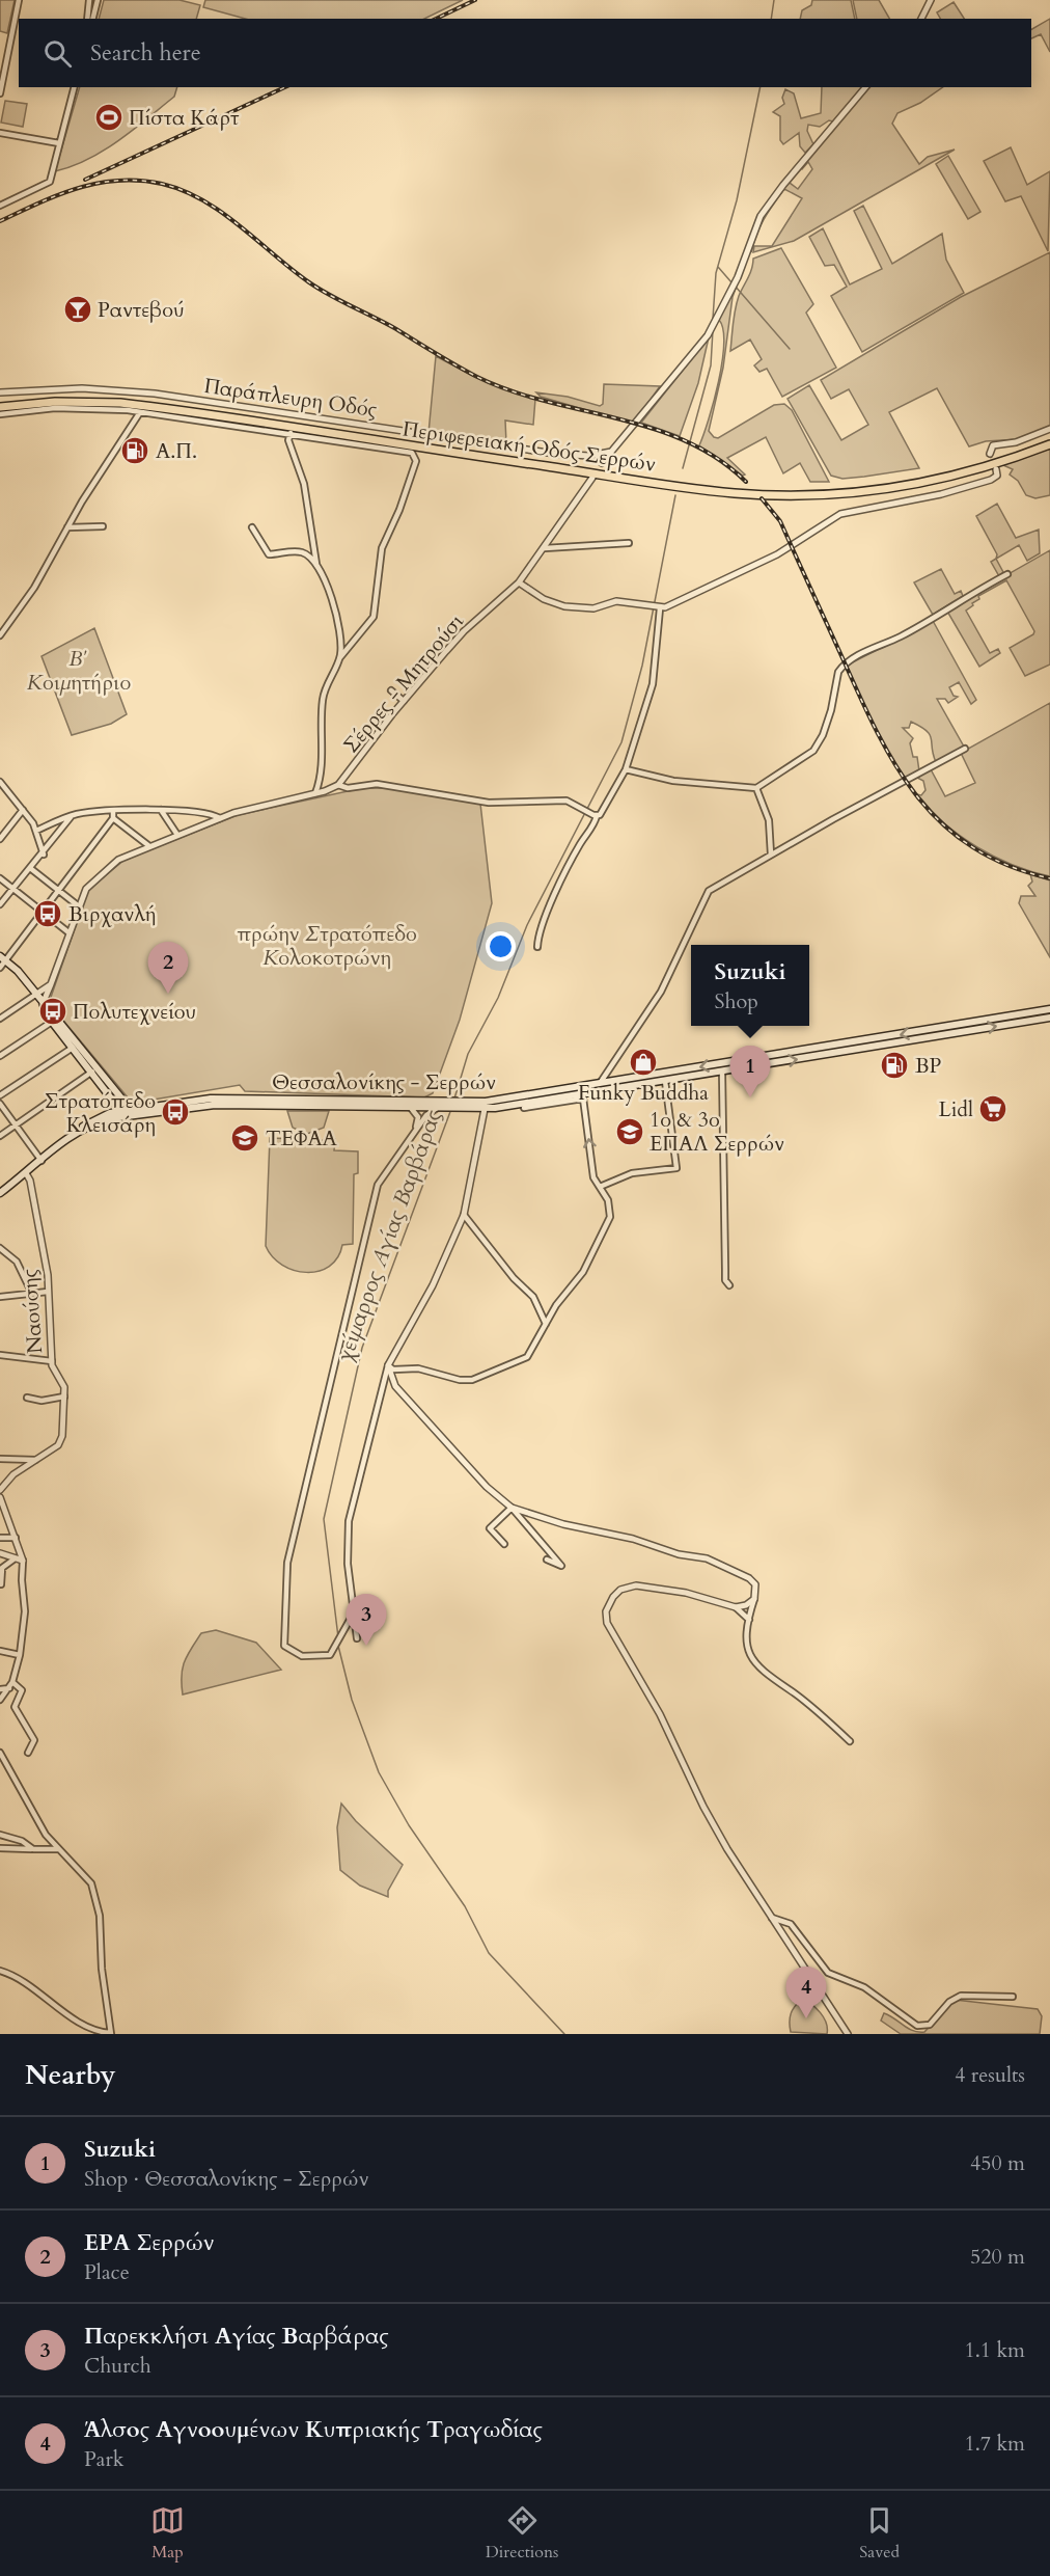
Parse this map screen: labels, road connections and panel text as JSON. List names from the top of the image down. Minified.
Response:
{"streets":{"main road":["Περιφερειακή Οδός Σερρών","Θεσσαλονίκης - Σερρών"],"street":["Παράπλευρη Οδός","Σέρρες - Μητρούσι","Ναούσης"]},"water":["χείμαρρος Αγίας Βαρβάρας"],"parks":["Β΄ Κοιμητήριο","πρώην Στρατόπεδο Κολοκοτρώνη"],"places":{"sports":["Πίστα Κάρτ"],"bar":["Ραντεβού"],"fuel station":["Α.Π.","BP"],"bus stop":["Βιρχανλή","Πολυτεχνείου","Στρατόπεδο Κλεισάρη"],"shop":["Funky Buddha"],"supermarket":["Lidl"],"school or university":["1ο & 3ο ΕΠΑΛ Σερρών","ΤΕΦΑΑ"]},"page":{"search":"Search here","pins":["2","1","3","4"],"popup":["Suzuki","Shop"],"heading":["Nearby","4 results"],"list":[{"mark":"1","name":"Suzuki","note":"Shop · Θεσσαλονίκης - Σερρών","value":"450 m"},{"mark":"2","name":"ΕΡΑ Σερρών","note":"Place","value":"520 m"},{"mark":"3","name":"Παρεκκλήσι Αγίας Βαρβάρας","note":"Church","value":"1.1 km"},{"mark":"4","name":"Άλσος Αγνοουμένων Κυπριακής Τραγωδίας","note":"Park","value":"1.7 km"}],"nav":["Map","Directions","Saved"]}}
